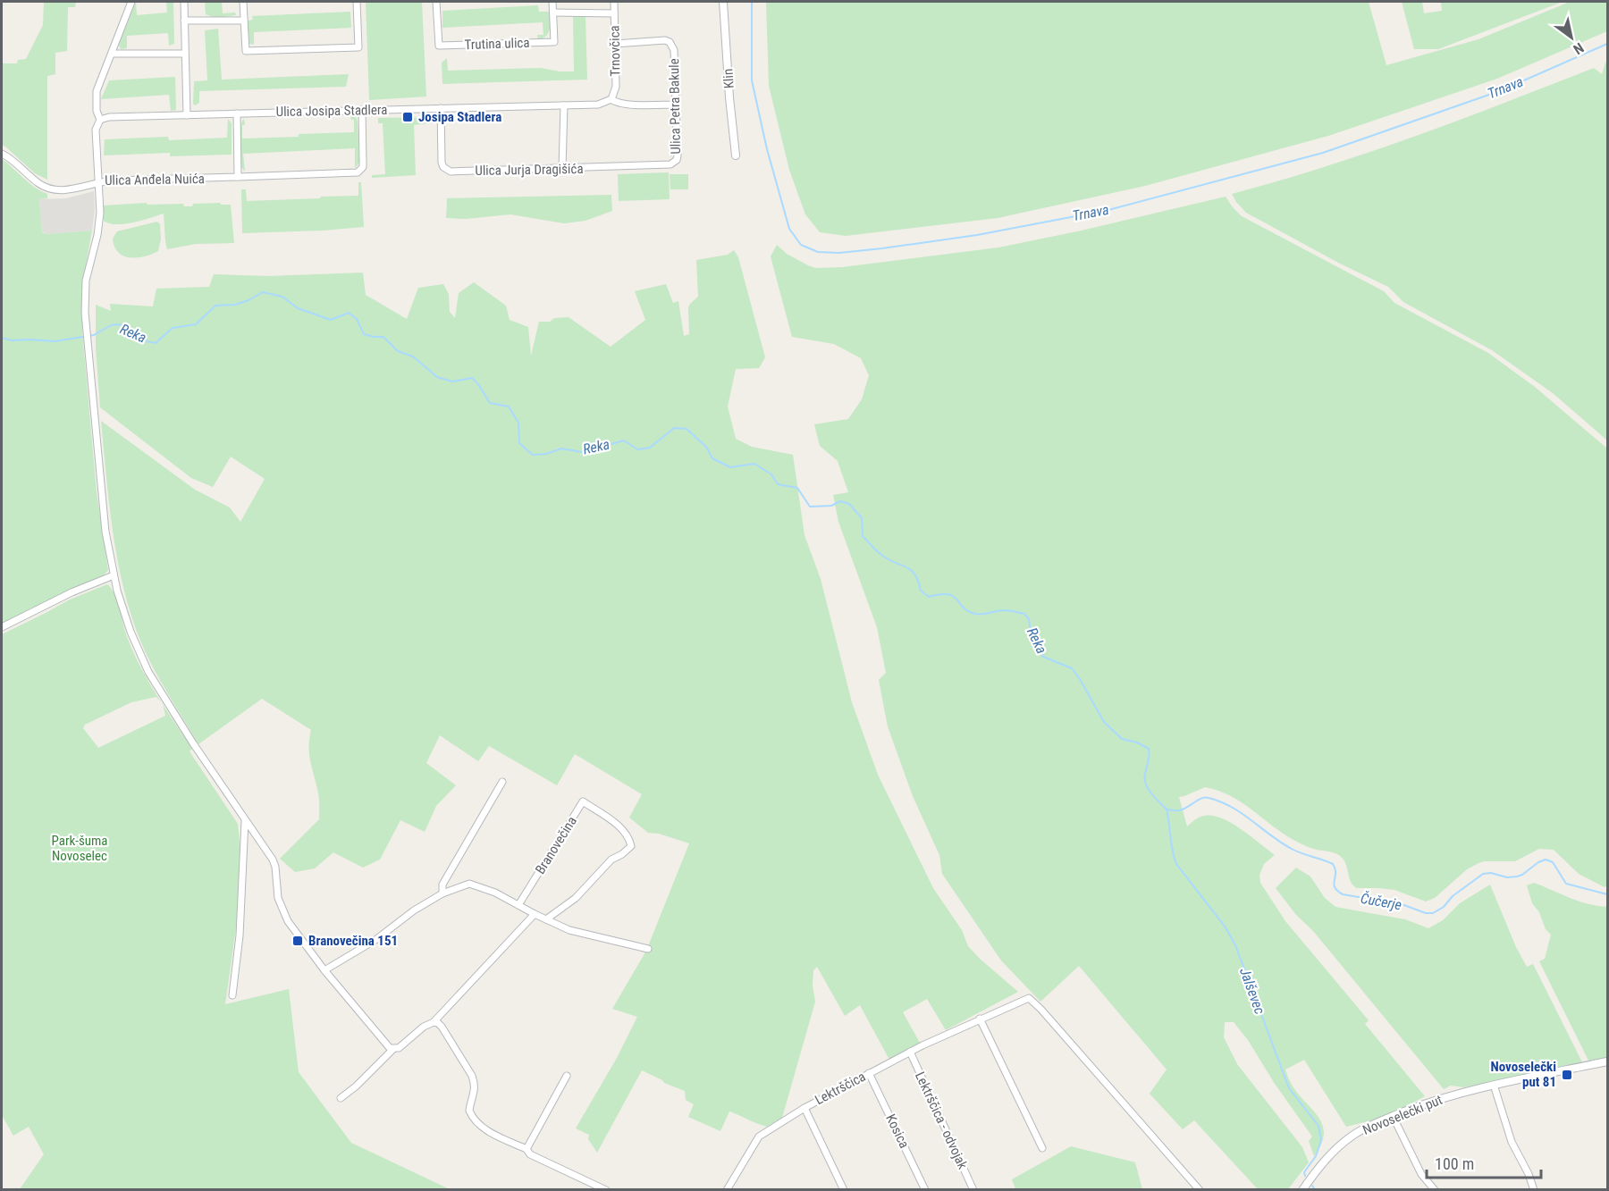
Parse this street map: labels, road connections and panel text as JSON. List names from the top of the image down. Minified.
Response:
{"streets":{"street":["Trutina ulica","Trnovčica","Klin","Ulica Petra Bakule","Ulica Josipa Stadlera","Ulica Jurja Dragišića","Ulica Anđela Nuića","Branovečina","Lektrščica","Novoselečki put","Lektrščica - odvojak","Kosica"]},"crossings":[["Trnovčica","Ulica Petra Bakule"],["Trnovčica","Ulica Josipa Stadlera"],["Ulica Petra Bakule","Ulica Josipa Stadlera"],["Ulica Petra Bakule","Ulica Jurja Dragišića"],["Ulica Josipa Stadlera","Ulica Jurja Dragišića"],["Ulica Josipa Stadlera","Ulica Anđela Nuića"],["Lektrščica","Lektrščica - odvojak"],["Lektrščica","Kosica"]],"water":["Trnava","Reka","Čučerje","Jalševec"],"parks":["Park-šuma Novoselec"],"places":{"transit":["Josipa Stadlera","Branovečina 151","Novoselečki put 81"]},"scale_bar":"100 m","north":"bottom right"}
